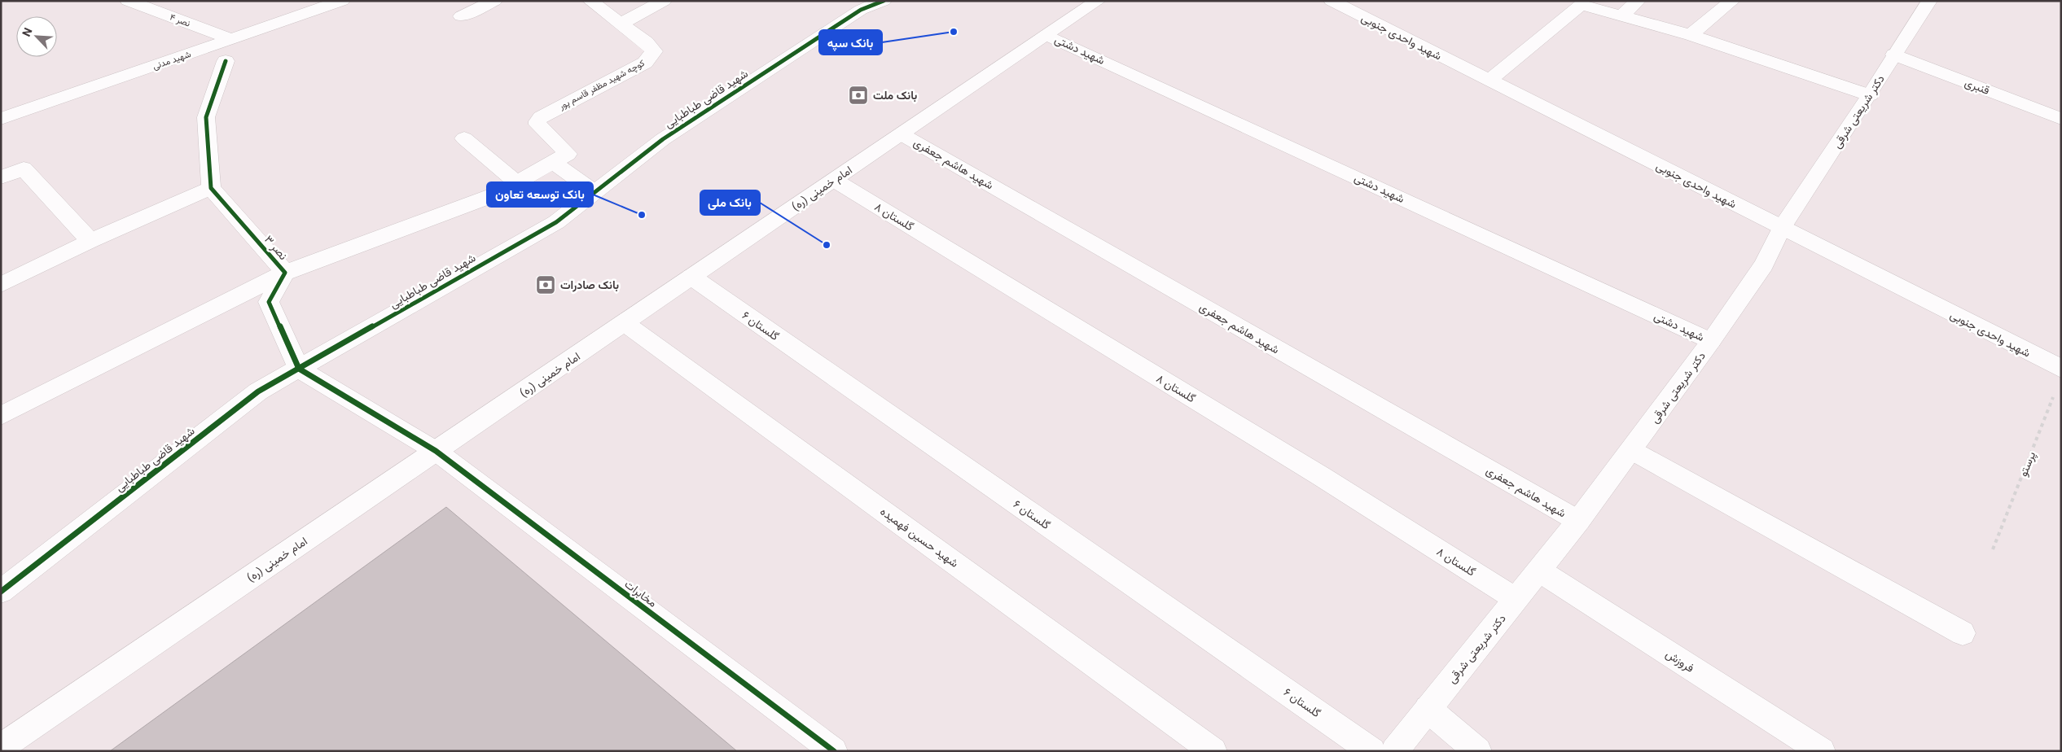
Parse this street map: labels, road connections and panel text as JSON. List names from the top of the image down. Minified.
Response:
{"streets":{"street":["نصر ۴","شهید واحدی جنوبی","شهید دشتی","شهيد مدنی","کوچه شهید مظفر قاسم پور","قنبری","شهید قاضی طباطبایی","دکتر شریعتی شرقی","شهيد هاشم جعفری","امام خمینی (ره)","گلستان ۸","نصر ۳","گلستان ۶","شهيد حسین فهمیده","مخابرات","فروزش"],"path":["پرستو"]},"crossings":[["نصر ۴","شهيد مدنی"],["شهید واحدی جنوبی","دکتر شریعتی شرقی"],["شهید دشتی","دکتر شریعتی شرقی"],["شهید دشتی","امام خمینی (ره)"],["قنبری","دکتر شریعتی شرقی"],["شهید قاضی طباطبایی","نصر ۳"],["دکتر شریعتی شرقی","شهيد هاشم جعفری"],["دکتر شریعتی شرقی","گلستان ۸"],["دکتر شریعتی شرقی","فروزش"],["شهيد هاشم جعفری","امام خمینی (ره)"],["امام خمینی (ره)","گلستان ۸"],["امام خمینی (ره)","گلستان ۶"],["امام خمینی (ره)","شهيد حسین فهمیده"],["امام خمینی (ره)","مخابرات"]],"places":{"other":["بانک سپه","بانک توسعه تعاون","بانک ملی"],"bank":["بانک ملت","بانک صادرات"]},"north":"top left"}
